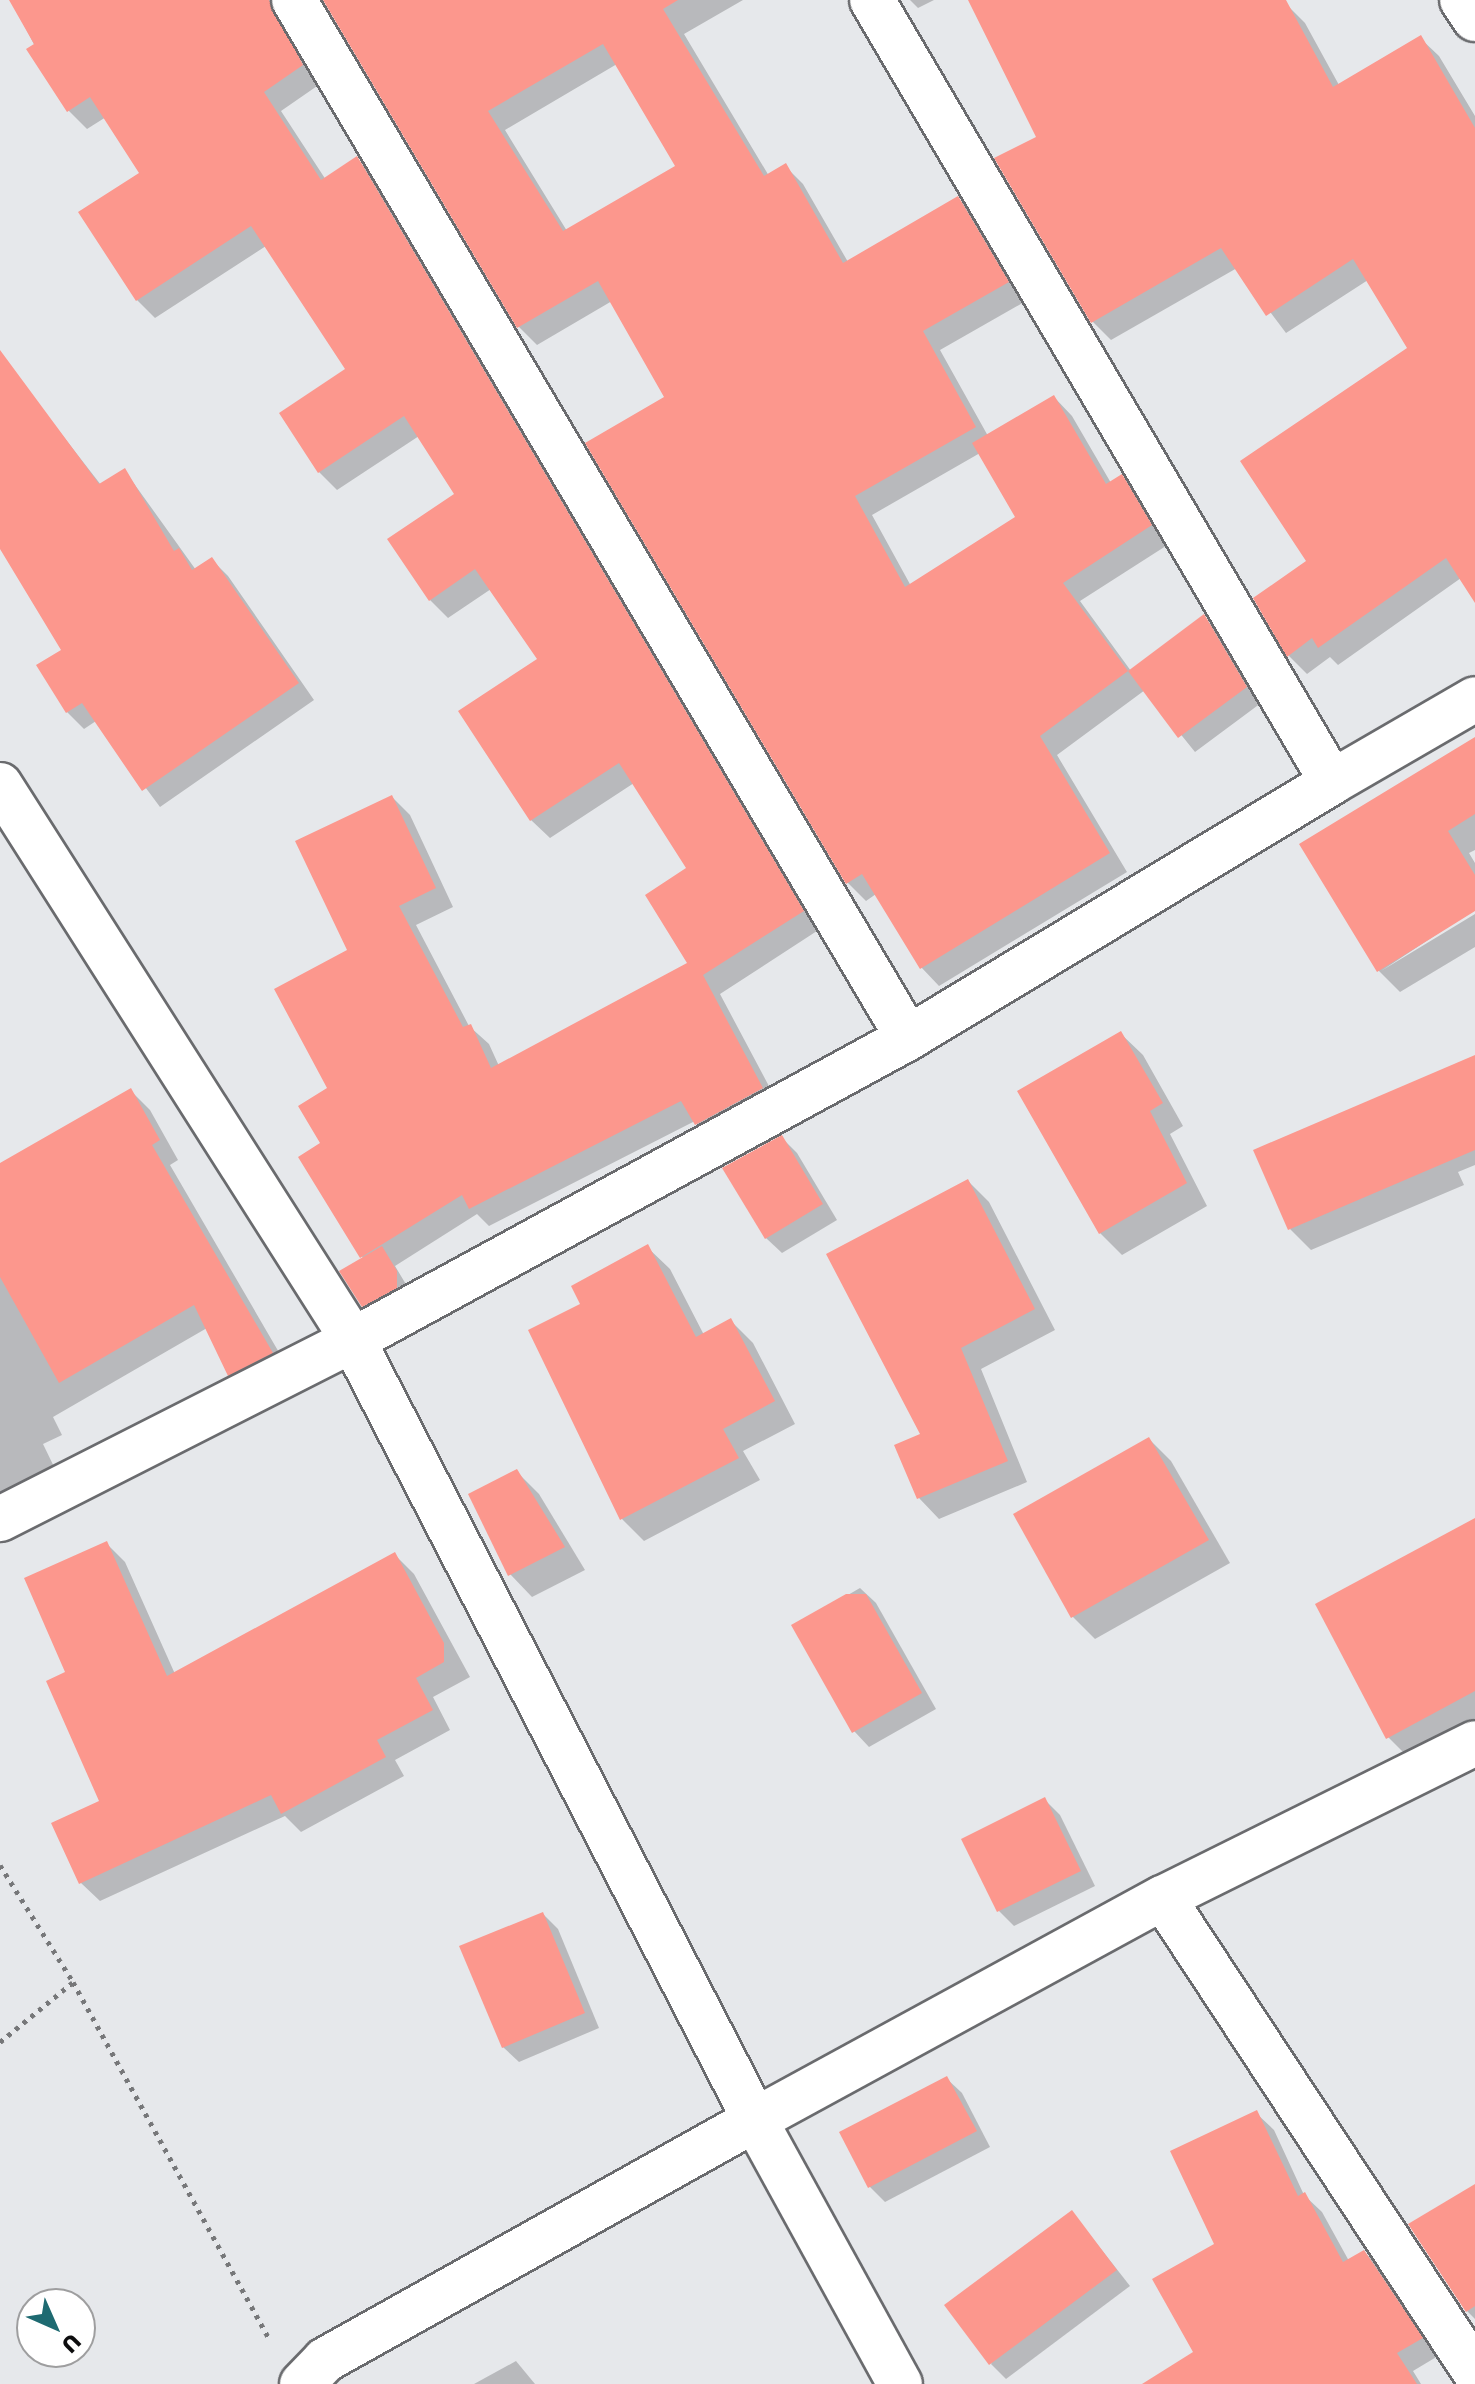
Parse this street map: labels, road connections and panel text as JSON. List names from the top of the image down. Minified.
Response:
{"north":"bottom right"}
